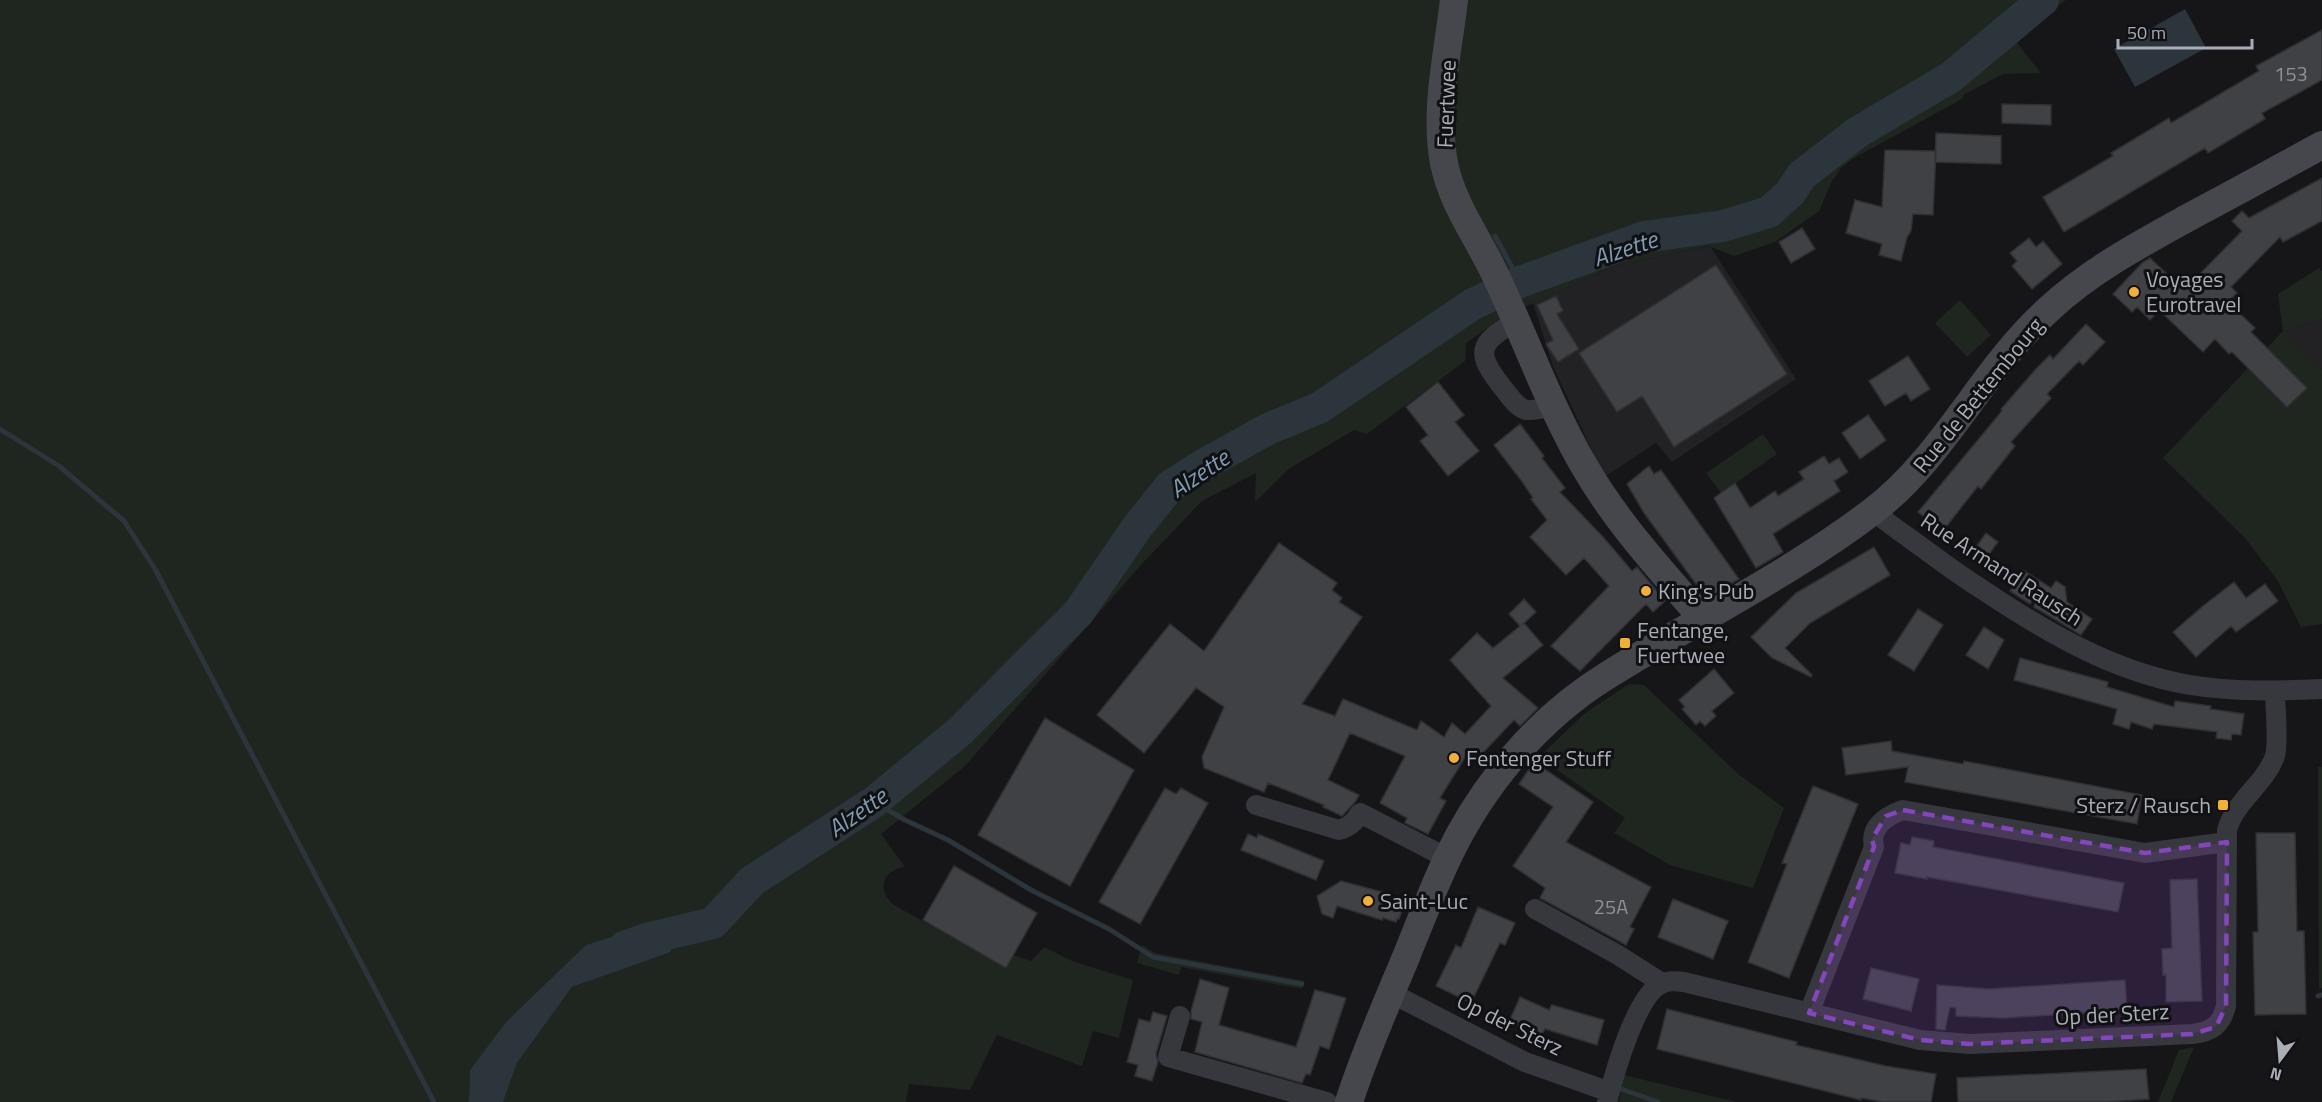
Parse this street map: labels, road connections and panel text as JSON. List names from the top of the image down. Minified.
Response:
{"streets":{"main road":["Fuertwee","Rue de Bettembourg"],"street":["Rue Armand Rausch","Op der Sterz"]},"crossings":[["Rue de Bettembourg","Rue Armand Rausch"],["Rue de Bettembourg","Op der Sterz"],["Rue Armand Rausch","Op der Sterz"]],"water":["Alzette"],"places":{"other":["Voyages Eurotravel","King's Pub","Fentenger Stuff","Saint-Luc"],"transit":["Fentange, Fuertwee","Sterz / Rausch"]},"house_numbers":["153","25A"],"scale_bar":"50 m","north":"bottom"}
